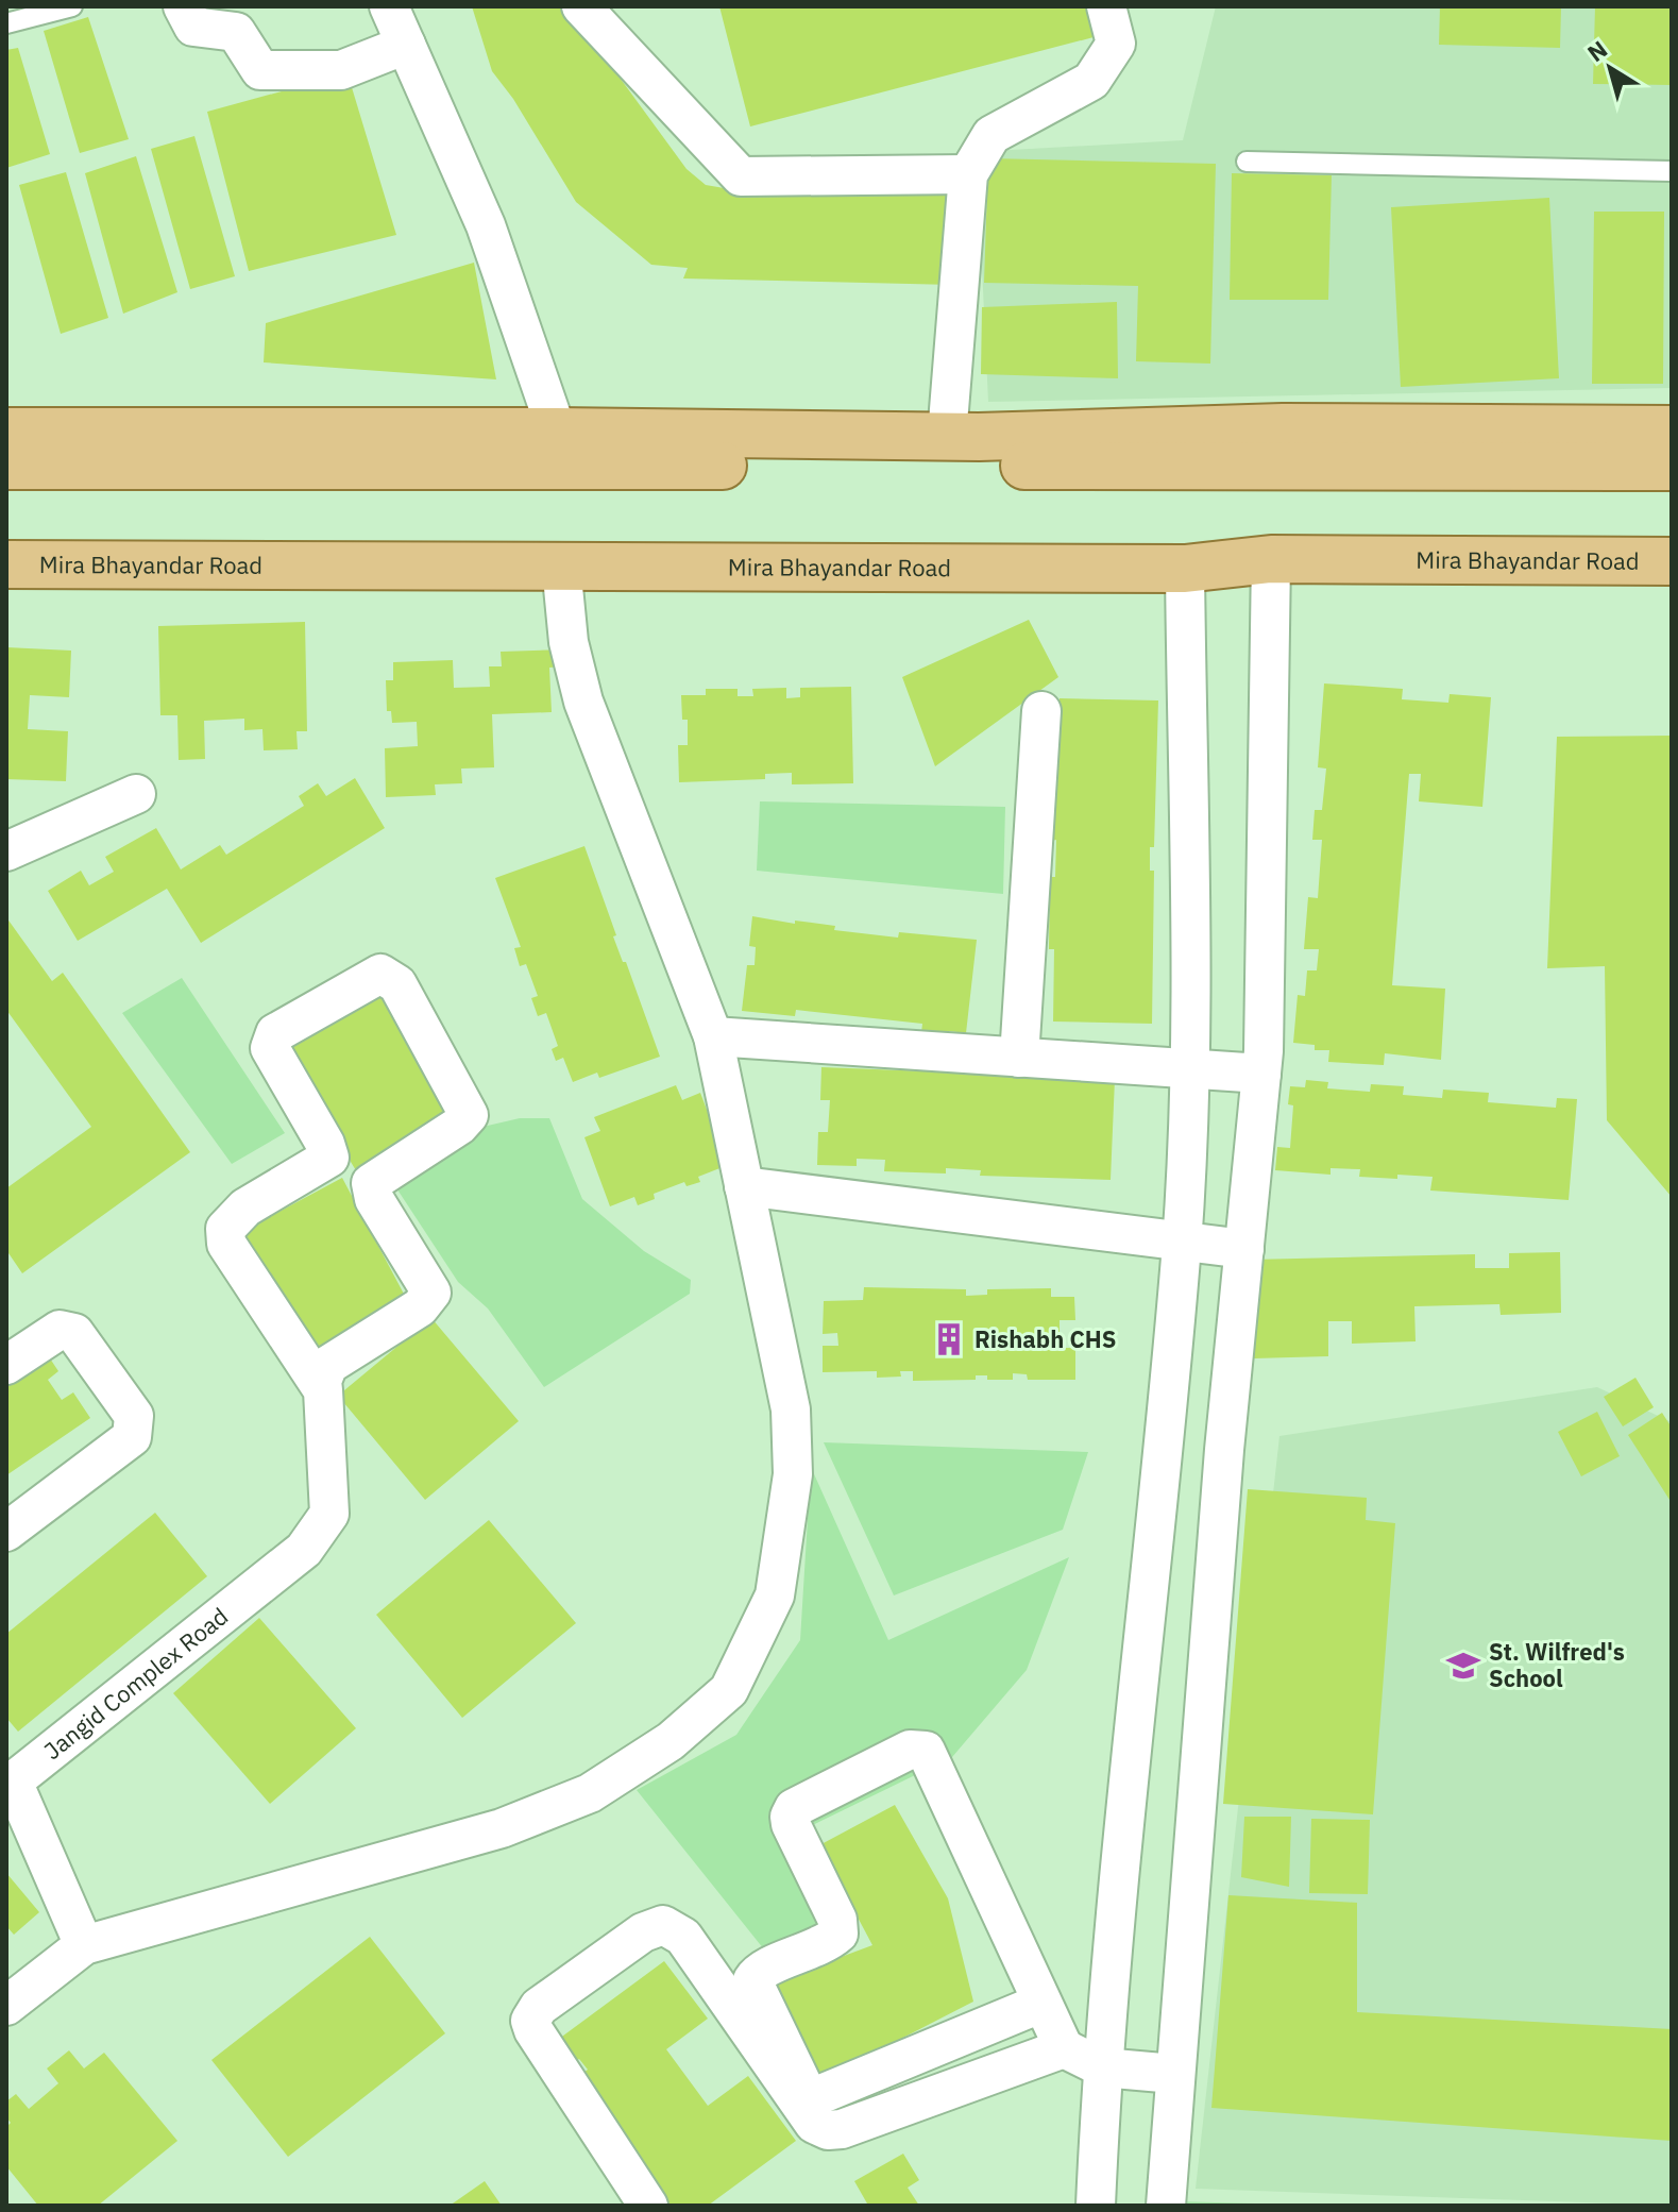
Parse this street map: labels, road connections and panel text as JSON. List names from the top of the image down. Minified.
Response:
{"streets":{"main road":["Mira Bhayandar Road"],"street":["Jangid Complex Road"]},"places":{"building":["Rishabh CHS"],"school or university":["St. Wilfred's School"]},"north":"top left"}
